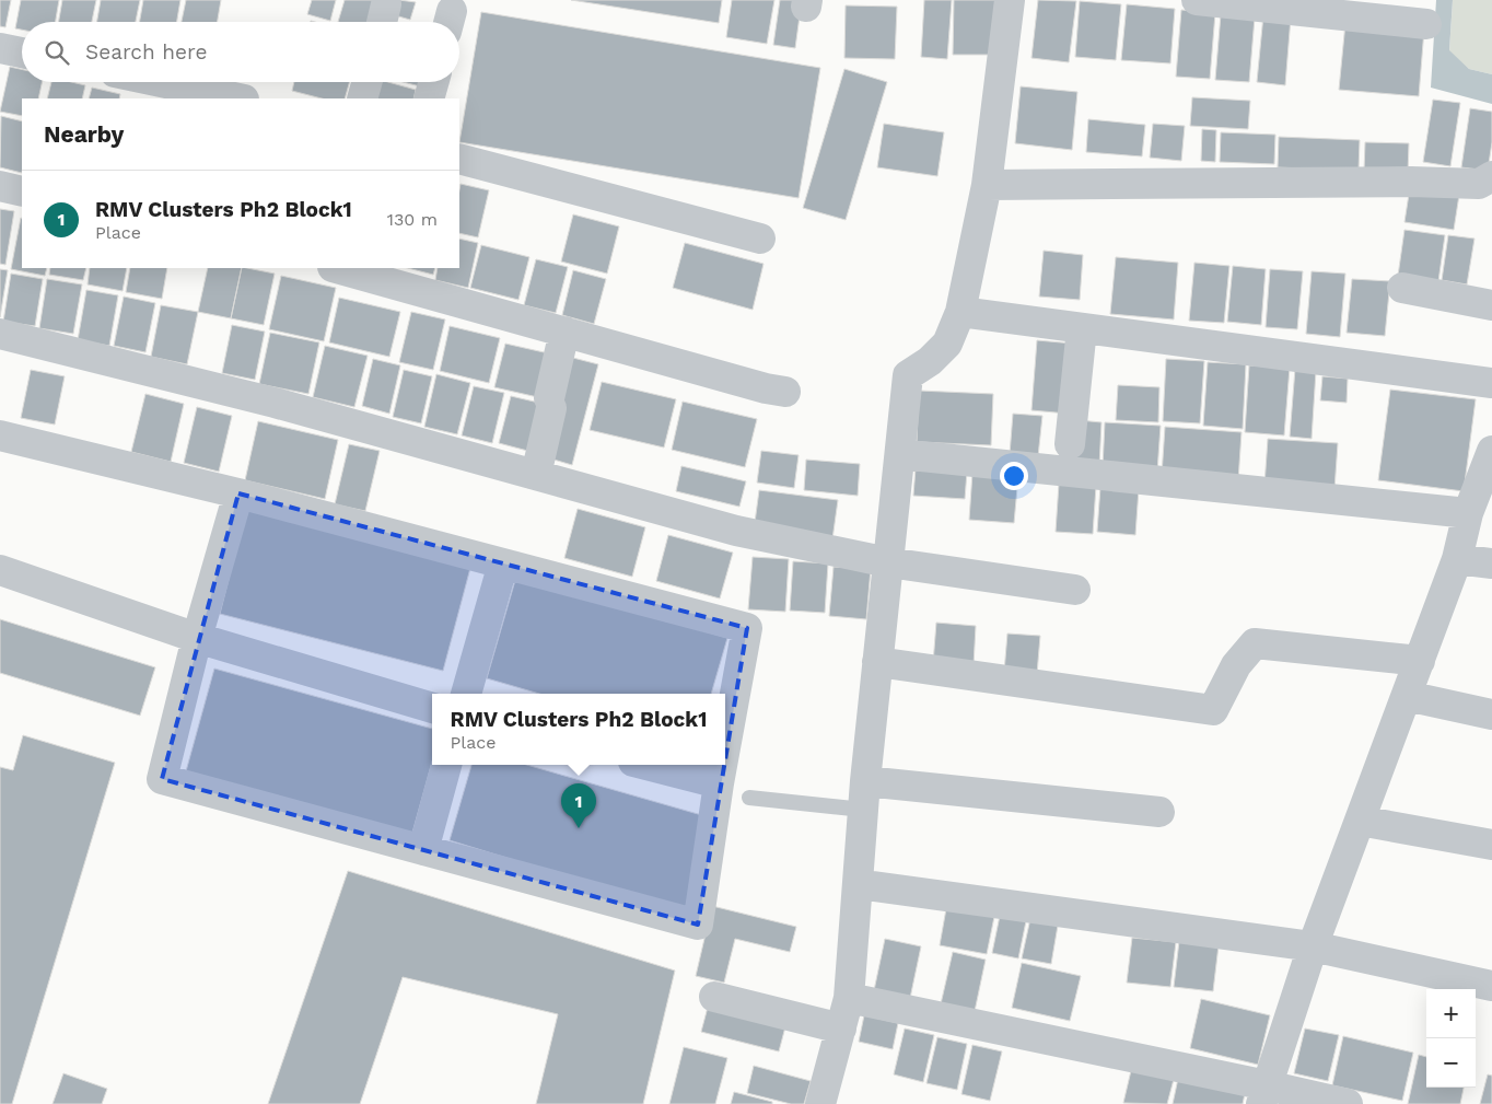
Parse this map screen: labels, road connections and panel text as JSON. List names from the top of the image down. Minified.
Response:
{"page":{"search":"Search here","heading":"Nearby","list":[{"mark":"1","name":"RMV Clusters Ph2 Block1","note":"Place","value":"130 m"}],"popup":["RMV Clusters Ph2 Block1","Place"],"pins":"1","map_buttons":["+","−"]}}
